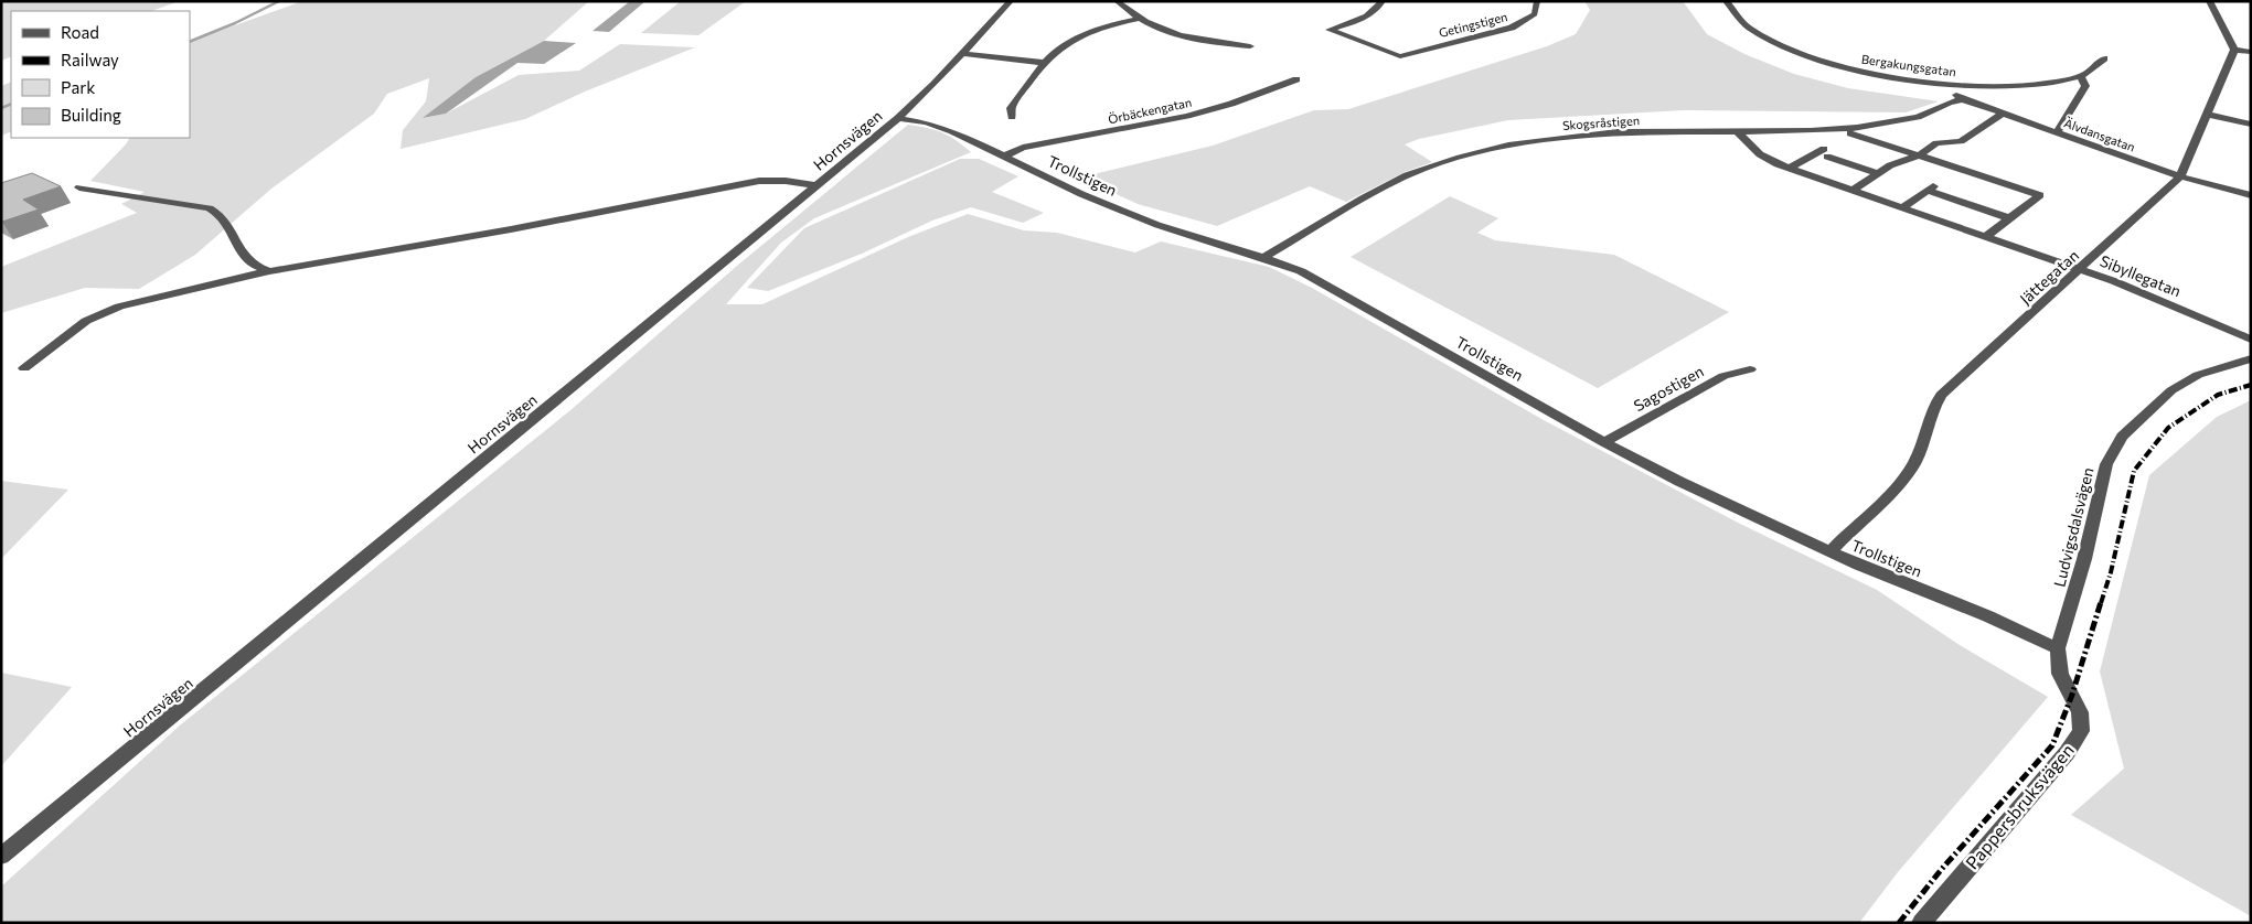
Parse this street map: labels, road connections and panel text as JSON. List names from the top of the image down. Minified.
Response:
{"streets":{"street":["Getingstigen","Bergakungsgatan","Örbäckengatan","Skogsråstigen","Älvdansgatan","Hornsvägen","Trollstigen","Sibyllegatan","Jättegatan","Sagostigen","Ludvigsdalsvägen","Pappersbruksvägen"]},"crossings":[["Bergakungsgatan","Älvdansgatan"],["Örbäckengatan","Trollstigen"],["Skogsråstigen","Älvdansgatan"],["Skogsråstigen","Trollstigen"],["Skogsråstigen","Sibyllegatan"],["Älvdansgatan","Jättegatan"],["Hornsvägen","Trollstigen"],["Trollstigen","Jättegatan"],["Trollstigen","Sagostigen"],["Trollstigen","Ludvigsdalsvägen"],["Trollstigen","Pappersbruksvägen"],["Sibyllegatan","Jättegatan"],["Ludvigsdalsvägen","Pappersbruksvägen"]],"legend":["Road","Railway","Park","Building"]}
